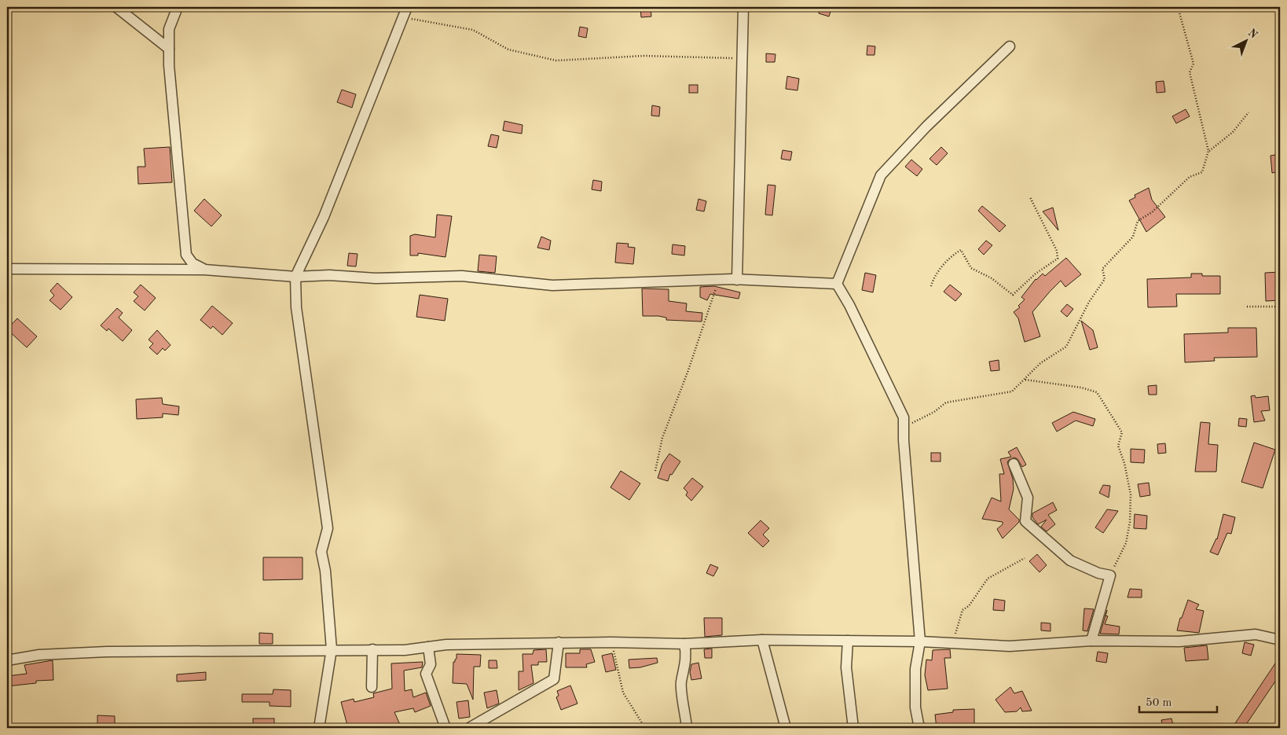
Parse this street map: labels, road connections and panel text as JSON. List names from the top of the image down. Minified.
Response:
{"scale_bar":"50 m","north":"top right"}
